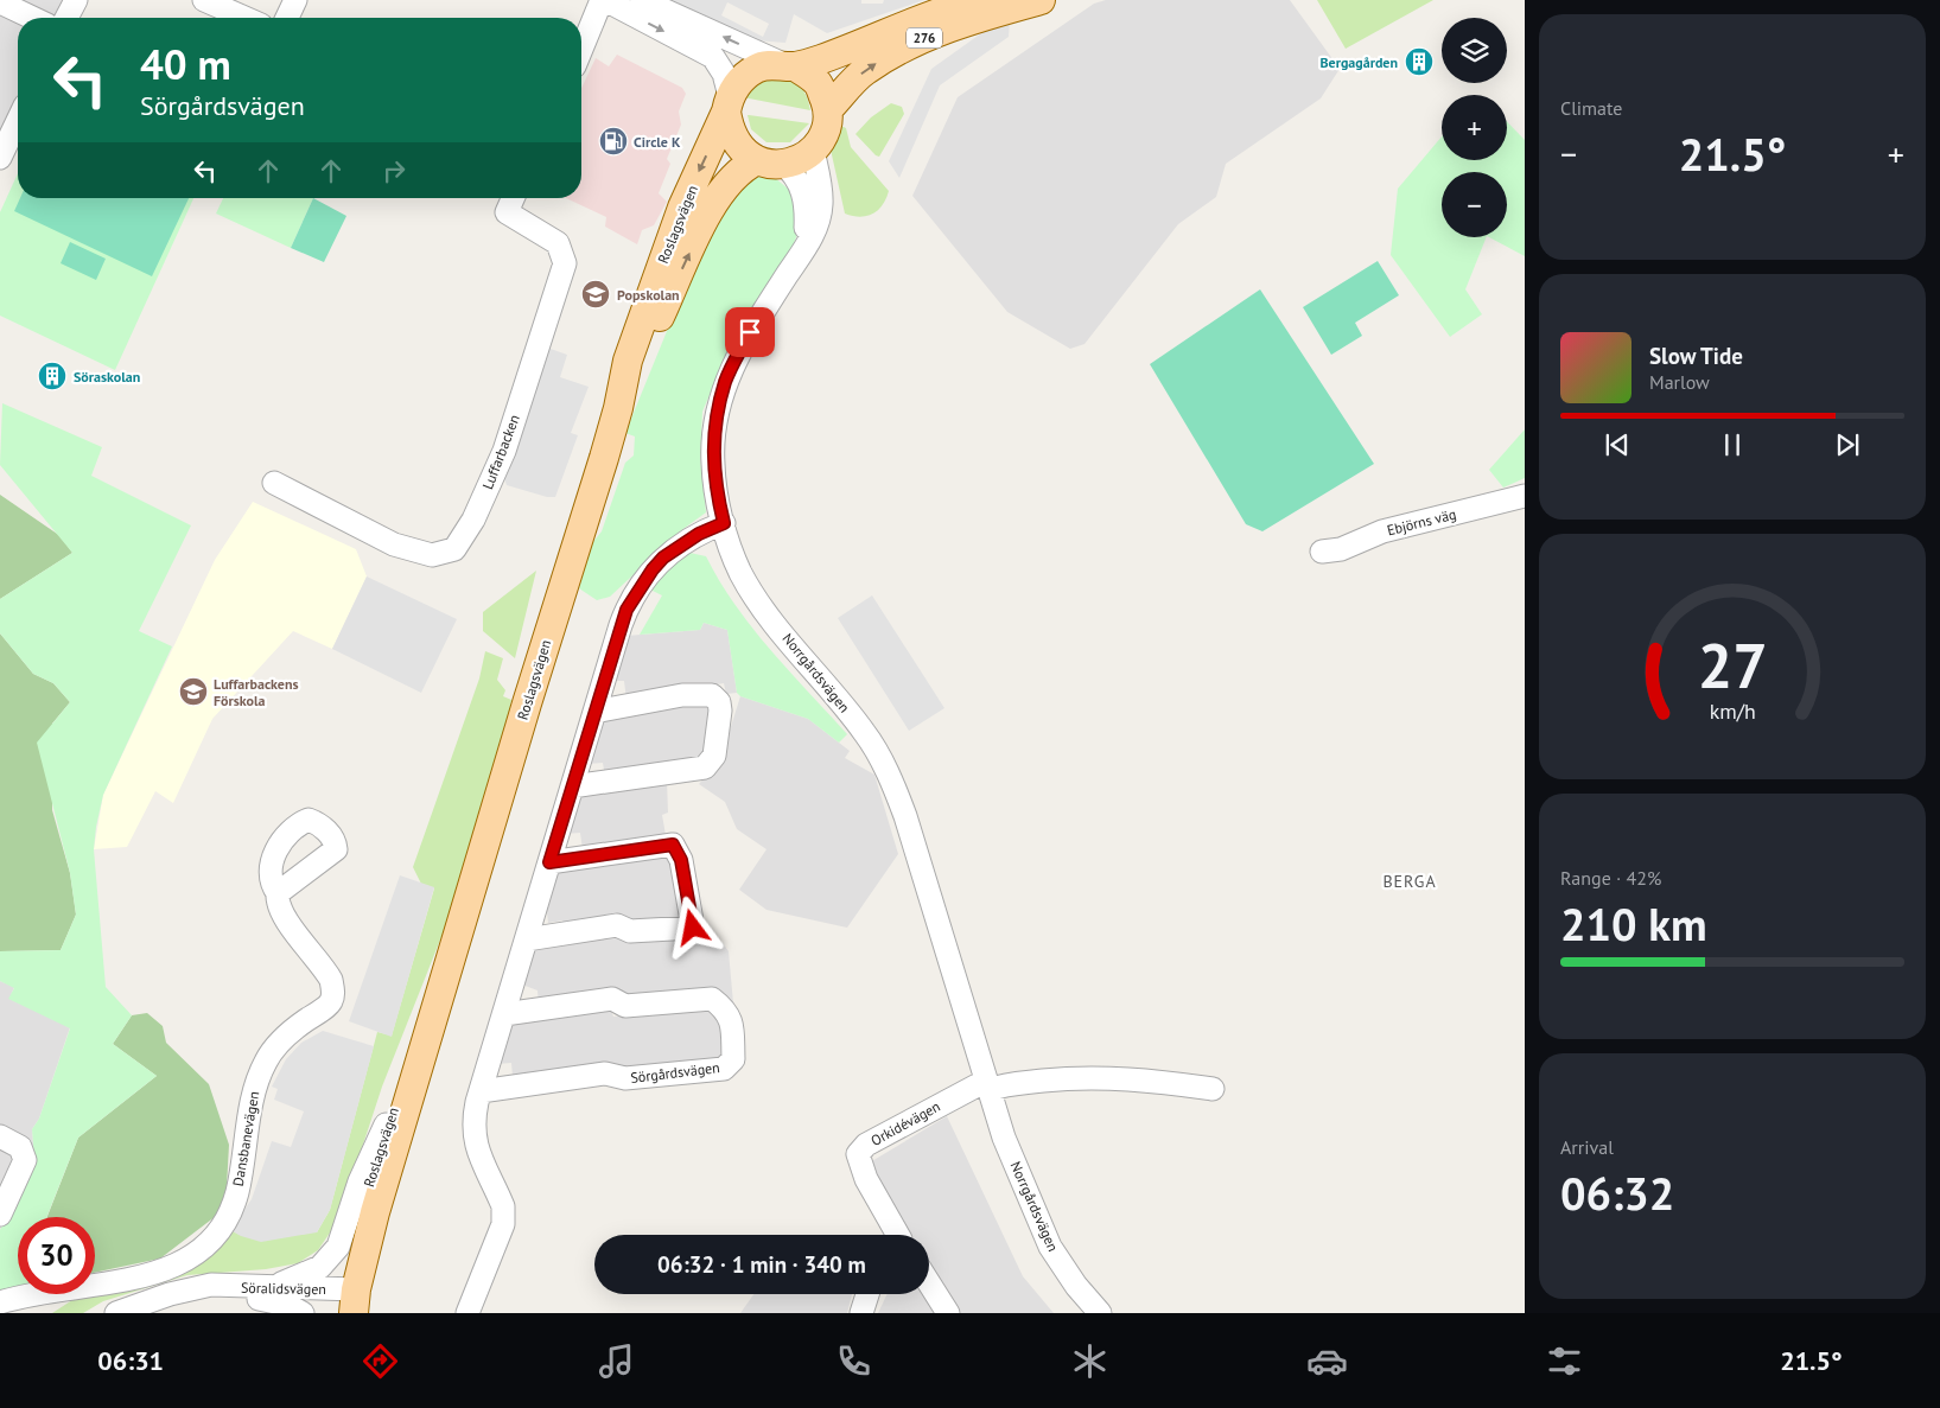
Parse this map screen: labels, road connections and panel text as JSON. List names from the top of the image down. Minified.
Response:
{"streets":{"main road":["276","Roslagsvägen"],"street":["Luffarbacken","Ebjörns väg","Norrgårdsvägen","Sörgårdsvägen","Orkidévägen","Dansbanevägen","Söralidsvägen"]},"crossings":[["276","Roslagsvägen"],["276","Norrgårdsvägen"],["Roslagsvägen","Norrgårdsvägen"],["Roslagsvägen","Söralidsvägen"],["Norrgårdsvägen","Orkidévägen"]],"districts":["BERGA"],"places":{"building":["Bergagården","Söraskolan"],"fuel station":["Circle K"],"school or university":["Popskolan","Luffarbackens Förskola"]},"page":{"tile":["Climate",["Range · 42%","210 km"],["Arrival","06:32"]],"map_buttons":["+","−"],"turn":["40 m","Sörgårdsvägen"],"heat":["−","21.5°","+"],"song":["Slow Tide","Marlow"],"limit":"30","trip":"06:32 · 1 min · 340 m","tabs":["06:31","21.5°"],"gauge":["27","km/h"]}}
